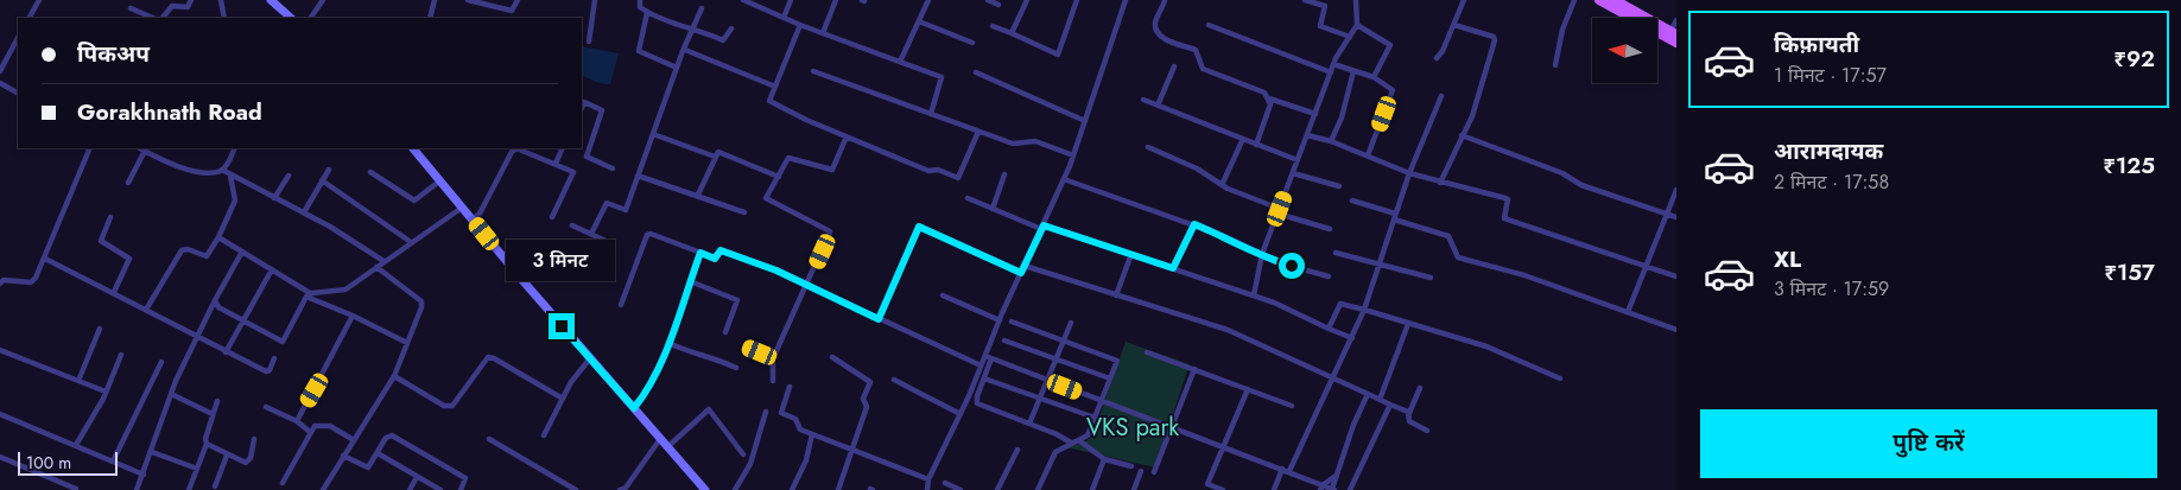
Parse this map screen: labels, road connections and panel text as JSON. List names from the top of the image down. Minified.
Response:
{"parks":["VKS park"],"scale_bar":"100 m","north":"left","page":{"list":[{"name":"किफ़ायती","note":"1 मिनट · 17:57","value":"₹92"},{"name":"आरामदायक","note":"2 मिनट · 17:58","value":"₹125"},{"name":"XL","note":"3 मिनट · 17:59","value":"₹157"}],"banner":["पिकअप","Gorakhnath Road"],"bubble":"3 मिनट","buttons":"पुष्टि करें","scale":"100 m"}}
